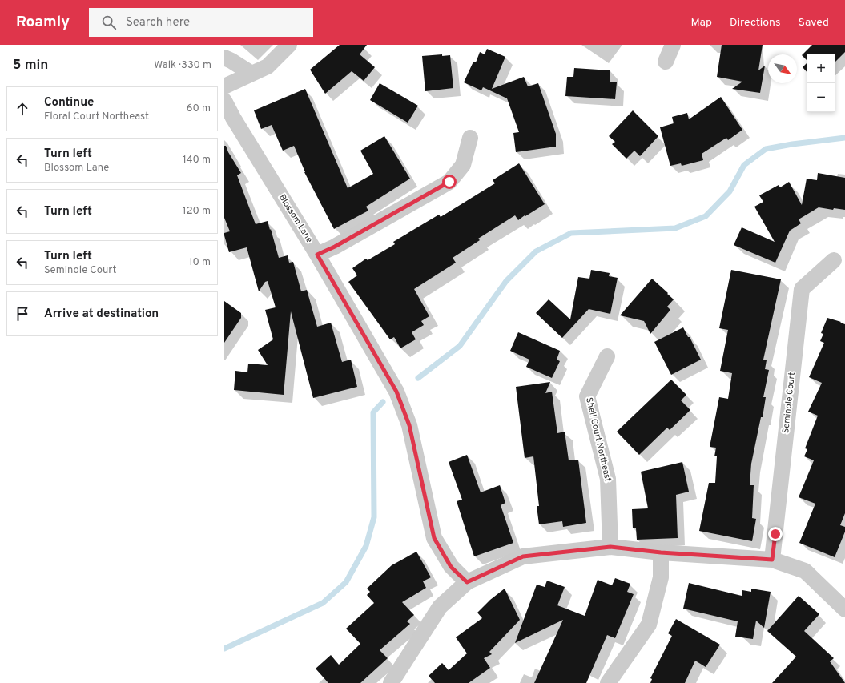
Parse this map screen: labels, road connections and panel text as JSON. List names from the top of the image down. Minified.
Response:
{"streets":{"street":["Blossom Lane","Seminole Court","Shell Court Northeast"]},"north":"bottom right","page":{"header":"Roamly","search":"Search here","nav":["Map","Directions","Saved"],"heading":["5 min","Walk · 330 m"],"map_buttons":["+","−"],"list":[["Continue","Floral Court Northeast","60 m"],["Turn left","Blossom Lane","140 m"],["Turn left","120 m"],["Turn left","Seminole Court","10 m"],"Arrive at destination"]}}
